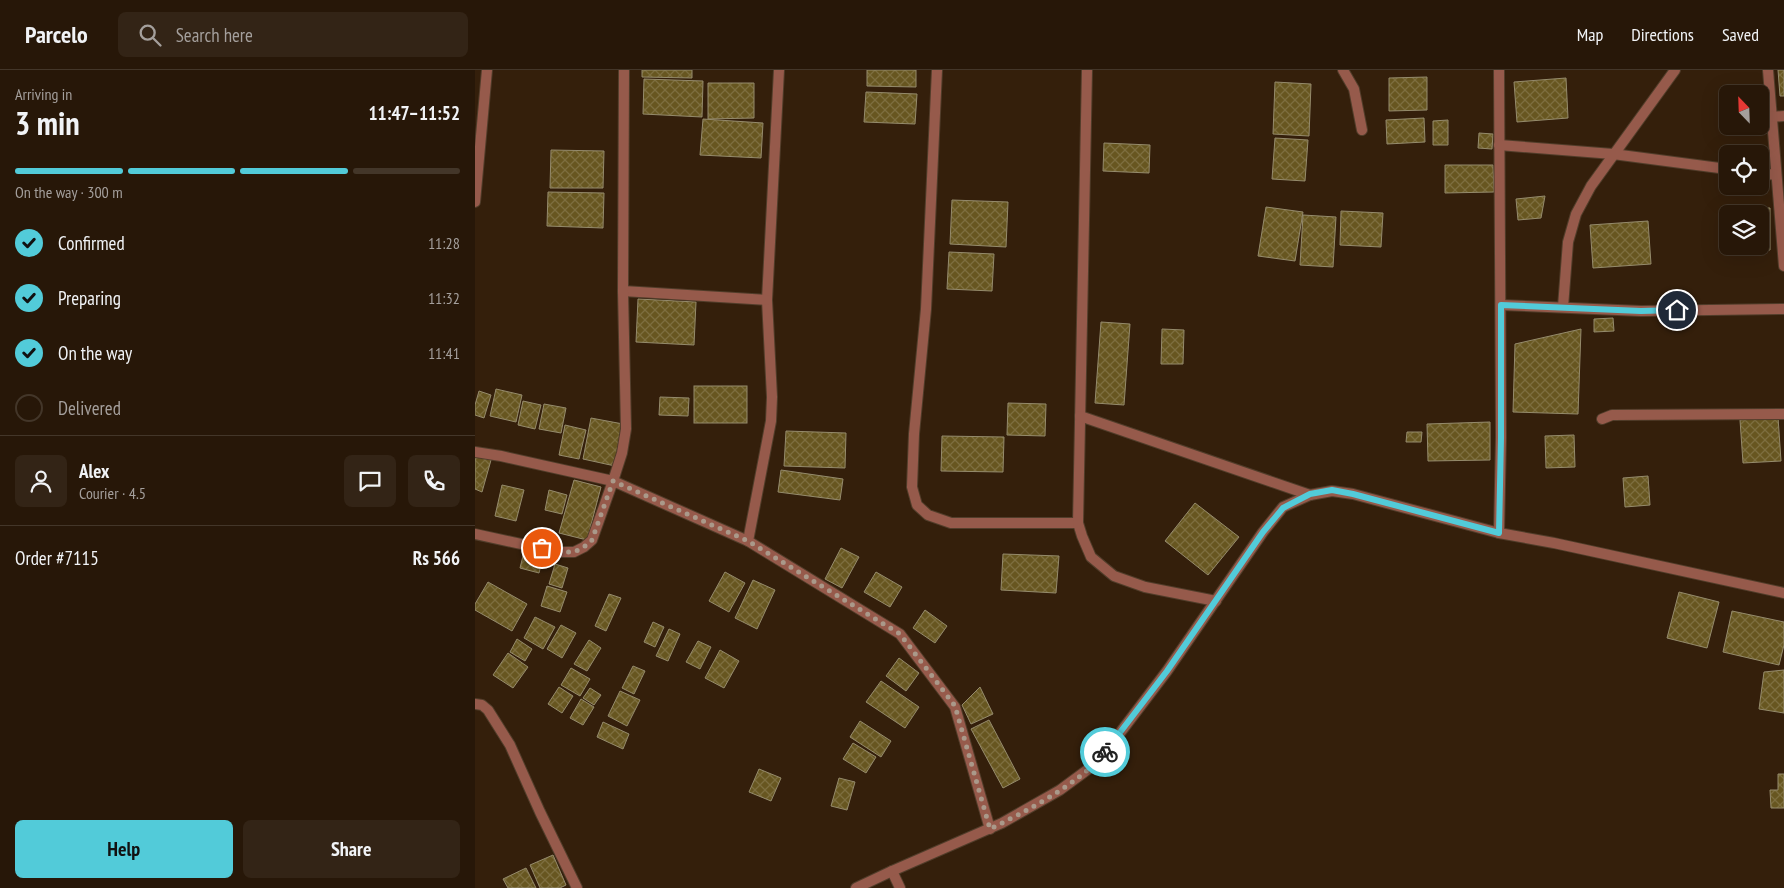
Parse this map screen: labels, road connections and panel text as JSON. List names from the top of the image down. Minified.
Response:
{"north":"top left","page":{"header":"Parcelo","search":"Search here","nav":["Map","Directions","Saved"],"heading":["3 min","Arriving in","11:47–11:52"],"panel":["Alex","Courier · 4.5","Order #7115","Rs 566"],"bar":"On the way · 300 m","list":[["Confirmed","11:28"],["Preparing","11:32"],["On the way","11:41"],"Delivered"],"buttons":["Help","Share"]}}
